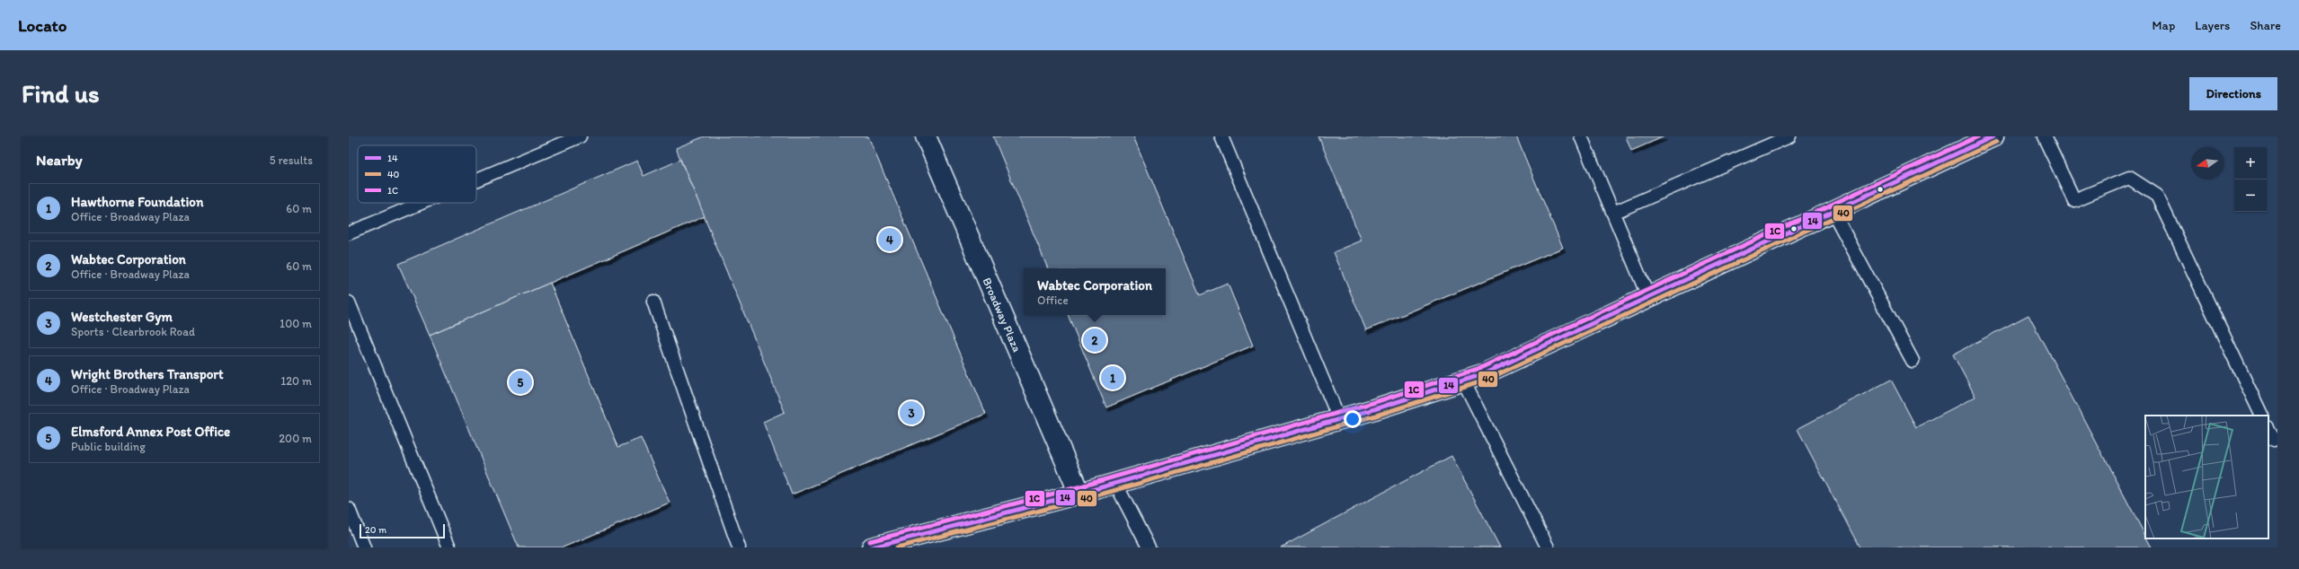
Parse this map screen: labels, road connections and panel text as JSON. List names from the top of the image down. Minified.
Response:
{"streets":{"street":["Broadway Plaza"]},"lines":["transit line 14","transit line 1C","transit line 40"],"legend":["14","40","1C"],"scale_bar":"20 m","north":"left","page":{"header":"Locato","nav":["Map","Layers","Share"],"buttons":"Directions","title":"Find us","heading":["Nearby","5 results"],"map_buttons":["+","−"],"list":[{"mark":"1","name":"Hawthorne Foundation","note":"Office · Broadway Plaza","value":"60 m"},{"mark":"2","name":"Wabtec Corporation","note":"Office · Broadway Plaza","value":"60 m"},{"mark":"3","name":"Westchester Gym","note":"Sports · Clearbrook Road","value":"100 m"},{"mark":"4","name":"Wright Brothers Transport","note":"Office · Broadway Plaza","value":"120 m"},{"mark":"5","name":"Elmsford Annex Post Office","note":"Public building","value":"200 m"}],"pins":["4","2","1","5","3"],"popup":["Wabtec Corporation","Office"],"scale":"20 m"}}
